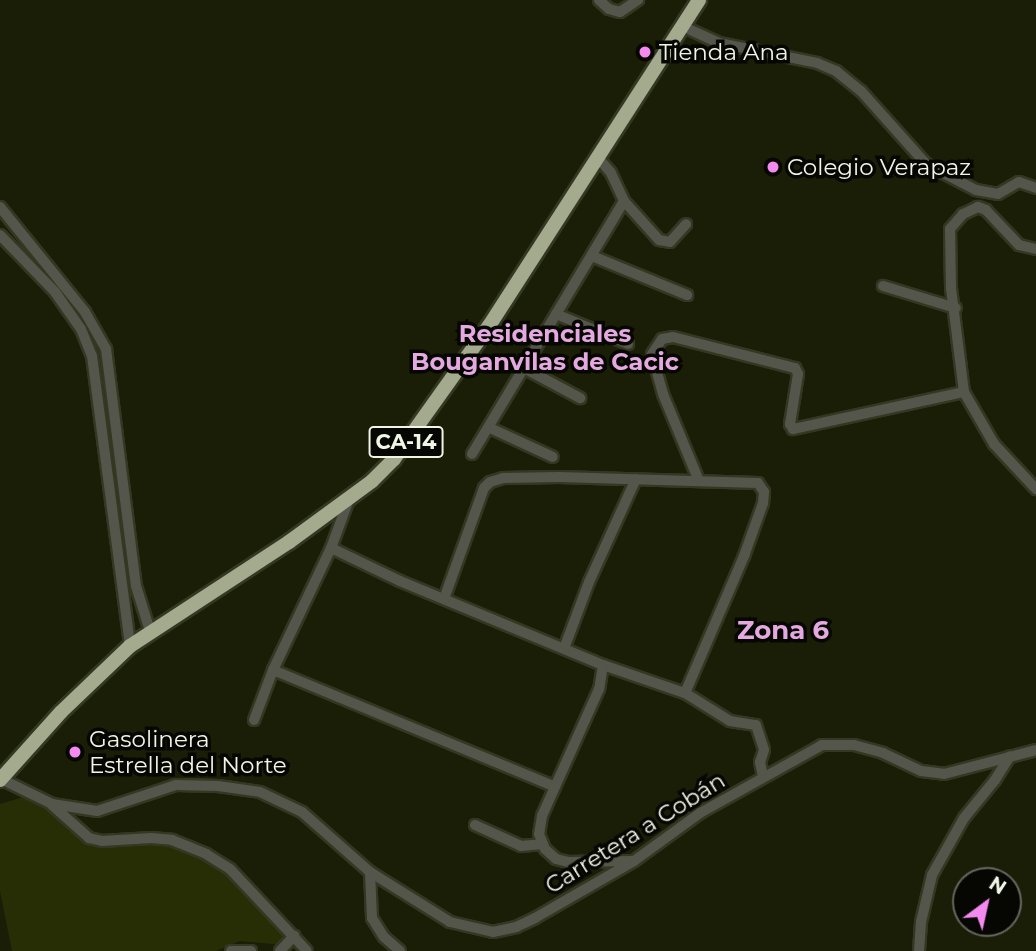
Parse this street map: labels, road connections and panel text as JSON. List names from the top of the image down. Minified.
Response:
{"streets":{"highway":["CA-14"],"street":["Carretera a Cobán"]},"crossings":[["CA-14","Carretera a Cobán"]],"districts":["Residenciales Bouganvilas de Cacic","Zona 6"],"places":["Tienda Ana","Colegio Verapaz","Gasolinera Estrella del Norte"],"north":"top right"}
